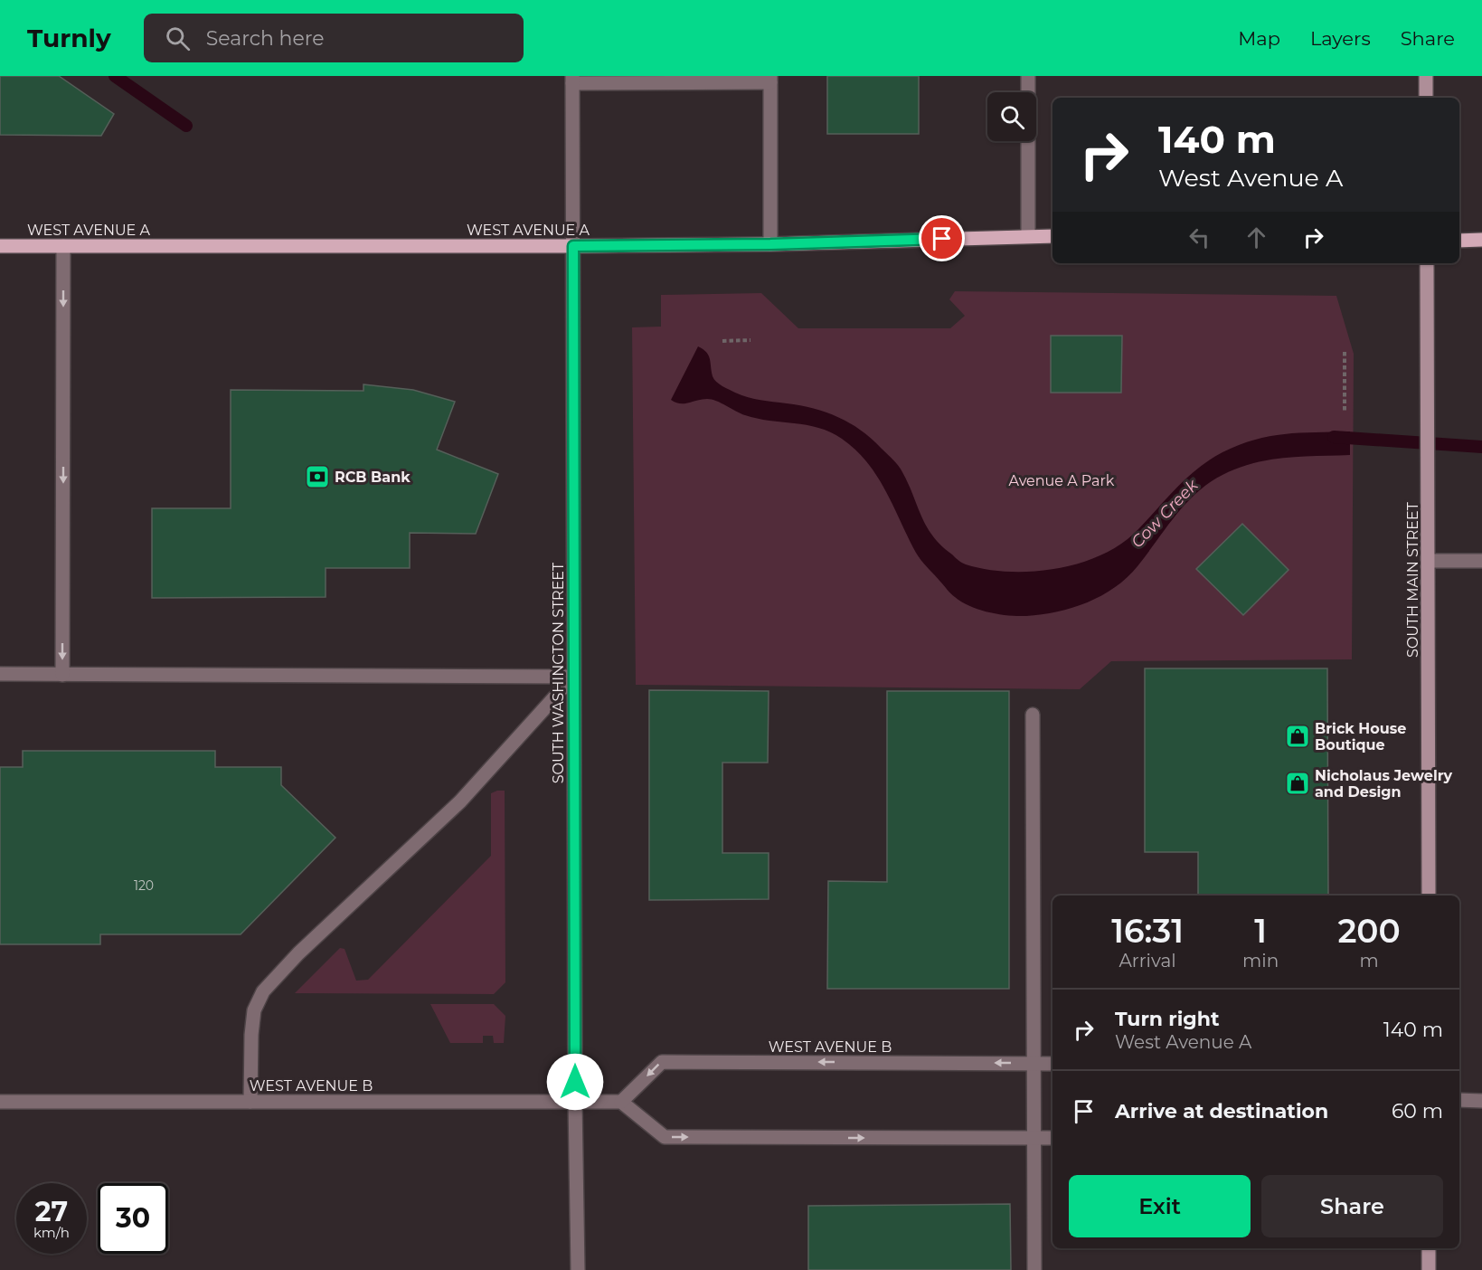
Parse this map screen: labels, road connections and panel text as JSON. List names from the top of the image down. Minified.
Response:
{"streets":{"main road":["WEST AVENUE A"],"street":["SOUTH MAIN STREET","SOUTH WASHINGTON STREET","WEST AVENUE B"]},"crossings":[["WEST AVENUE A","SOUTH WASHINGTON STREET"],["SOUTH WASHINGTON STREET","WEST AVENUE B"]],"water":["Cow Creek"],"parks":["Avenue A Park"],"places":{"bank":["RCB Bank"],"shop":["Brick House Boutique","Nicholaus Jewelry and Design"]},"house_numbers":["120"],"page":{"header":"Turnly","search":"Search here","nav":["Map","Layers","Share"],"turn":["140 m","West Avenue A"],"eta":["16:31","Arrival","1","min","200","m"],"list":[{"name":"Turn right","note":"West Avenue A","value":"140 m"},{"name":"Arrive at destination","value":"60 m"}],"buttons":["Exit","Share"],"speed":"27 km/h","limit":"30"}}
